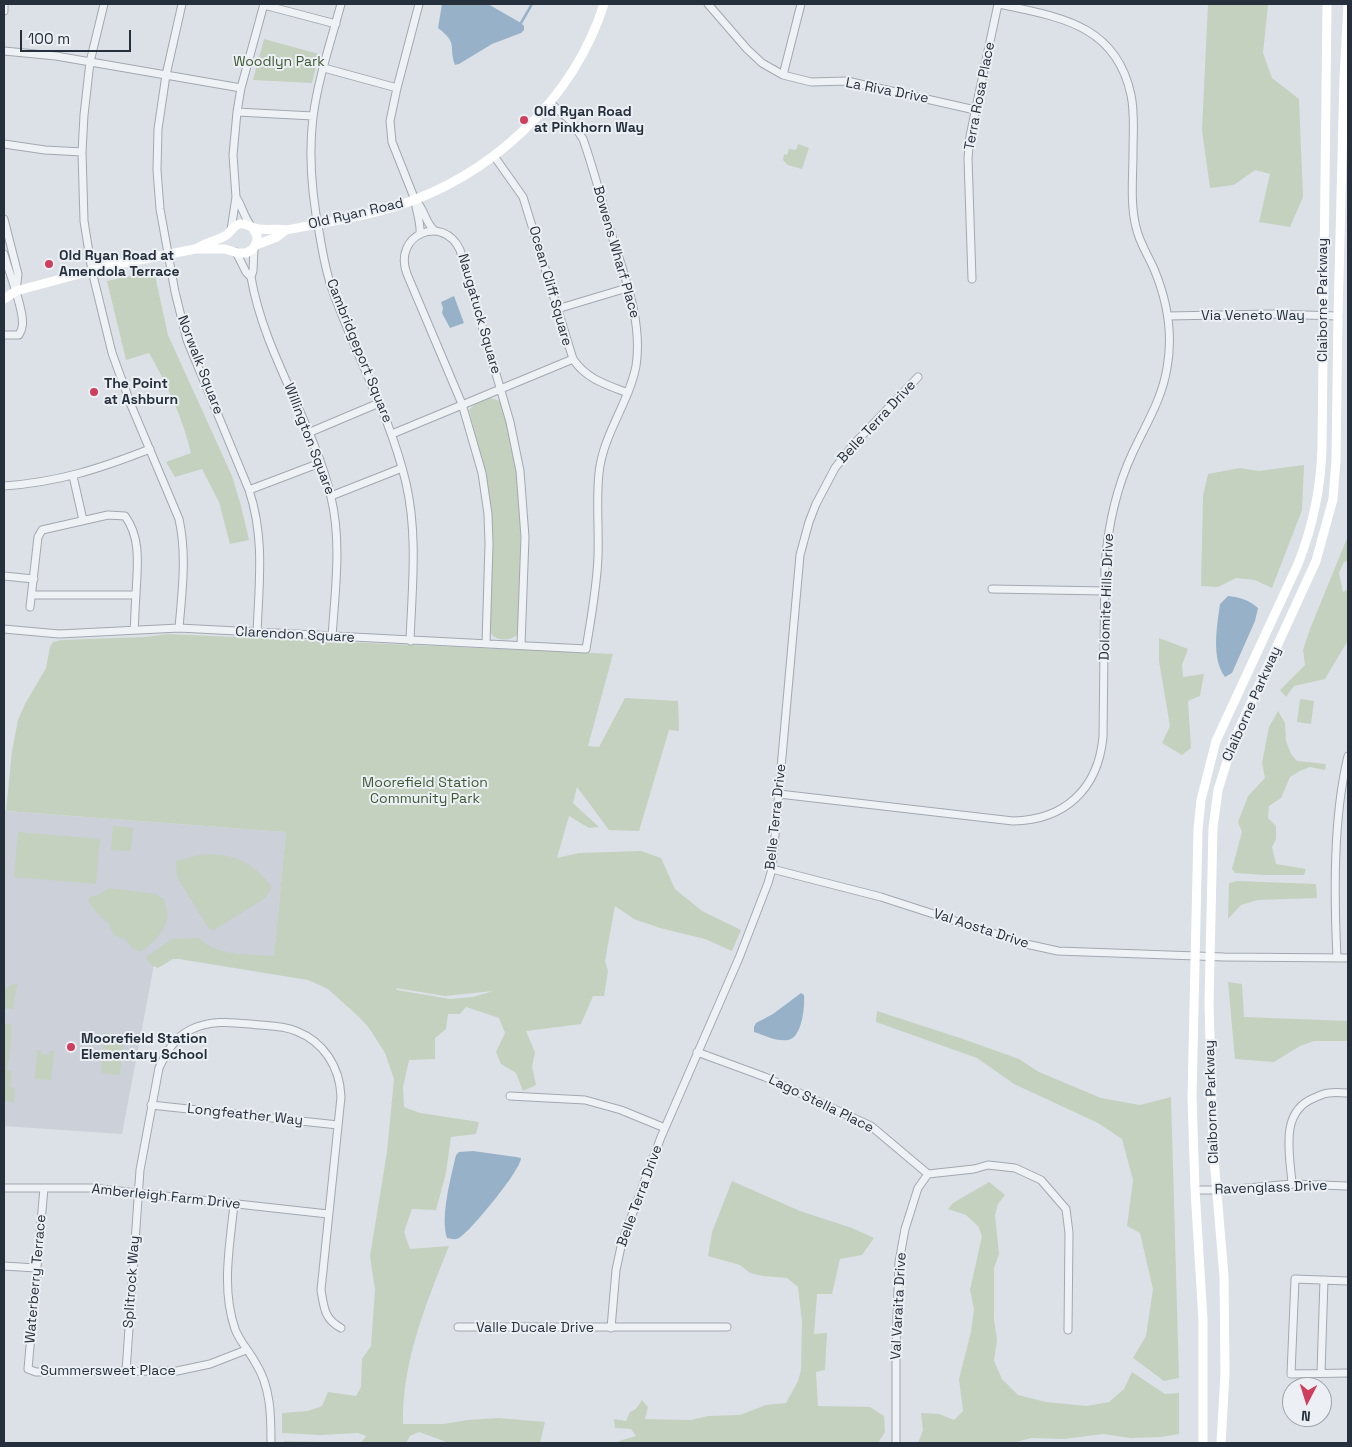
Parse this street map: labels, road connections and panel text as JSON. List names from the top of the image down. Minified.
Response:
{"streets":{"main road":["Old Ryan Road","Claiborne Parkway"],"street":["La Riva Drive","Terra Rosa Place","Bowens Wharf Place","Ocean Cliff Square","Naugatuck Square","Via Veneto Way","Cambridgeport Square","Norwalk Square","Belle Terra Drive","Willington Square","Dolomite Hills Drive","Clarendon Square","Val Aosta Drive","Lago Stella Place","Longfeather Way","Ravenglass Drive","Amberleigh Farm Drive","Waterberry Terrace","Splitrock Way","Val Varaita Drive","Valle Ducale Drive","Summersweet Place"]},"crossings":[["La Riva Drive","Terra Rosa Place"],["Terra Rosa Place","Dolomite Hills Drive"],["Old Ryan Road","Bowens Wharf Place"],["Old Ryan Road","Ocean Cliff Square"],["Old Ryan Road","Cambridgeport Square"],["Old Ryan Road","Norwalk Square"],["Old Ryan Road","Willington Square"],["Bowens Wharf Place","Ocean Cliff Square"],["Bowens Wharf Place","Clarendon Square"],["Claiborne Parkway","Via Veneto Way"],["Claiborne Parkway","Val Aosta Drive"],["Claiborne Parkway","Ravenglass Drive"],["Naugatuck Square","Clarendon Square"],["Via Veneto Way","Dolomite Hills Drive"],["Cambridgeport Square","Clarendon Square"],["Norwalk Square","Clarendon Square"],["Belle Terra Drive","Dolomite Hills Drive"],["Belle Terra Drive","Val Aosta Drive"],["Belle Terra Drive","Lago Stella Place"],["Belle Terra Drive","Valle Ducale Drive"],["Willington Square","Clarendon Square"],["Lago Stella Place","Val Varaita Drive"],["Longfeather Way","Splitrock Way"],["Amberleigh Farm Drive","Waterberry Terrace"],["Amberleigh Farm Drive","Splitrock Way"],["Waterberry Terrace","Summersweet Place"],["Splitrock Way","Summersweet Place"]],"parks":["Woodlyn Park","Moorefield Station Community Park"],"places":["Old Ryan Road at Pinkhorn Way","Old Ryan Road at Amendola Terrace","The Point at Ashburn","Moorefield Station Elementary School"],"scale_bar":"100 m","north":"bottom"}
